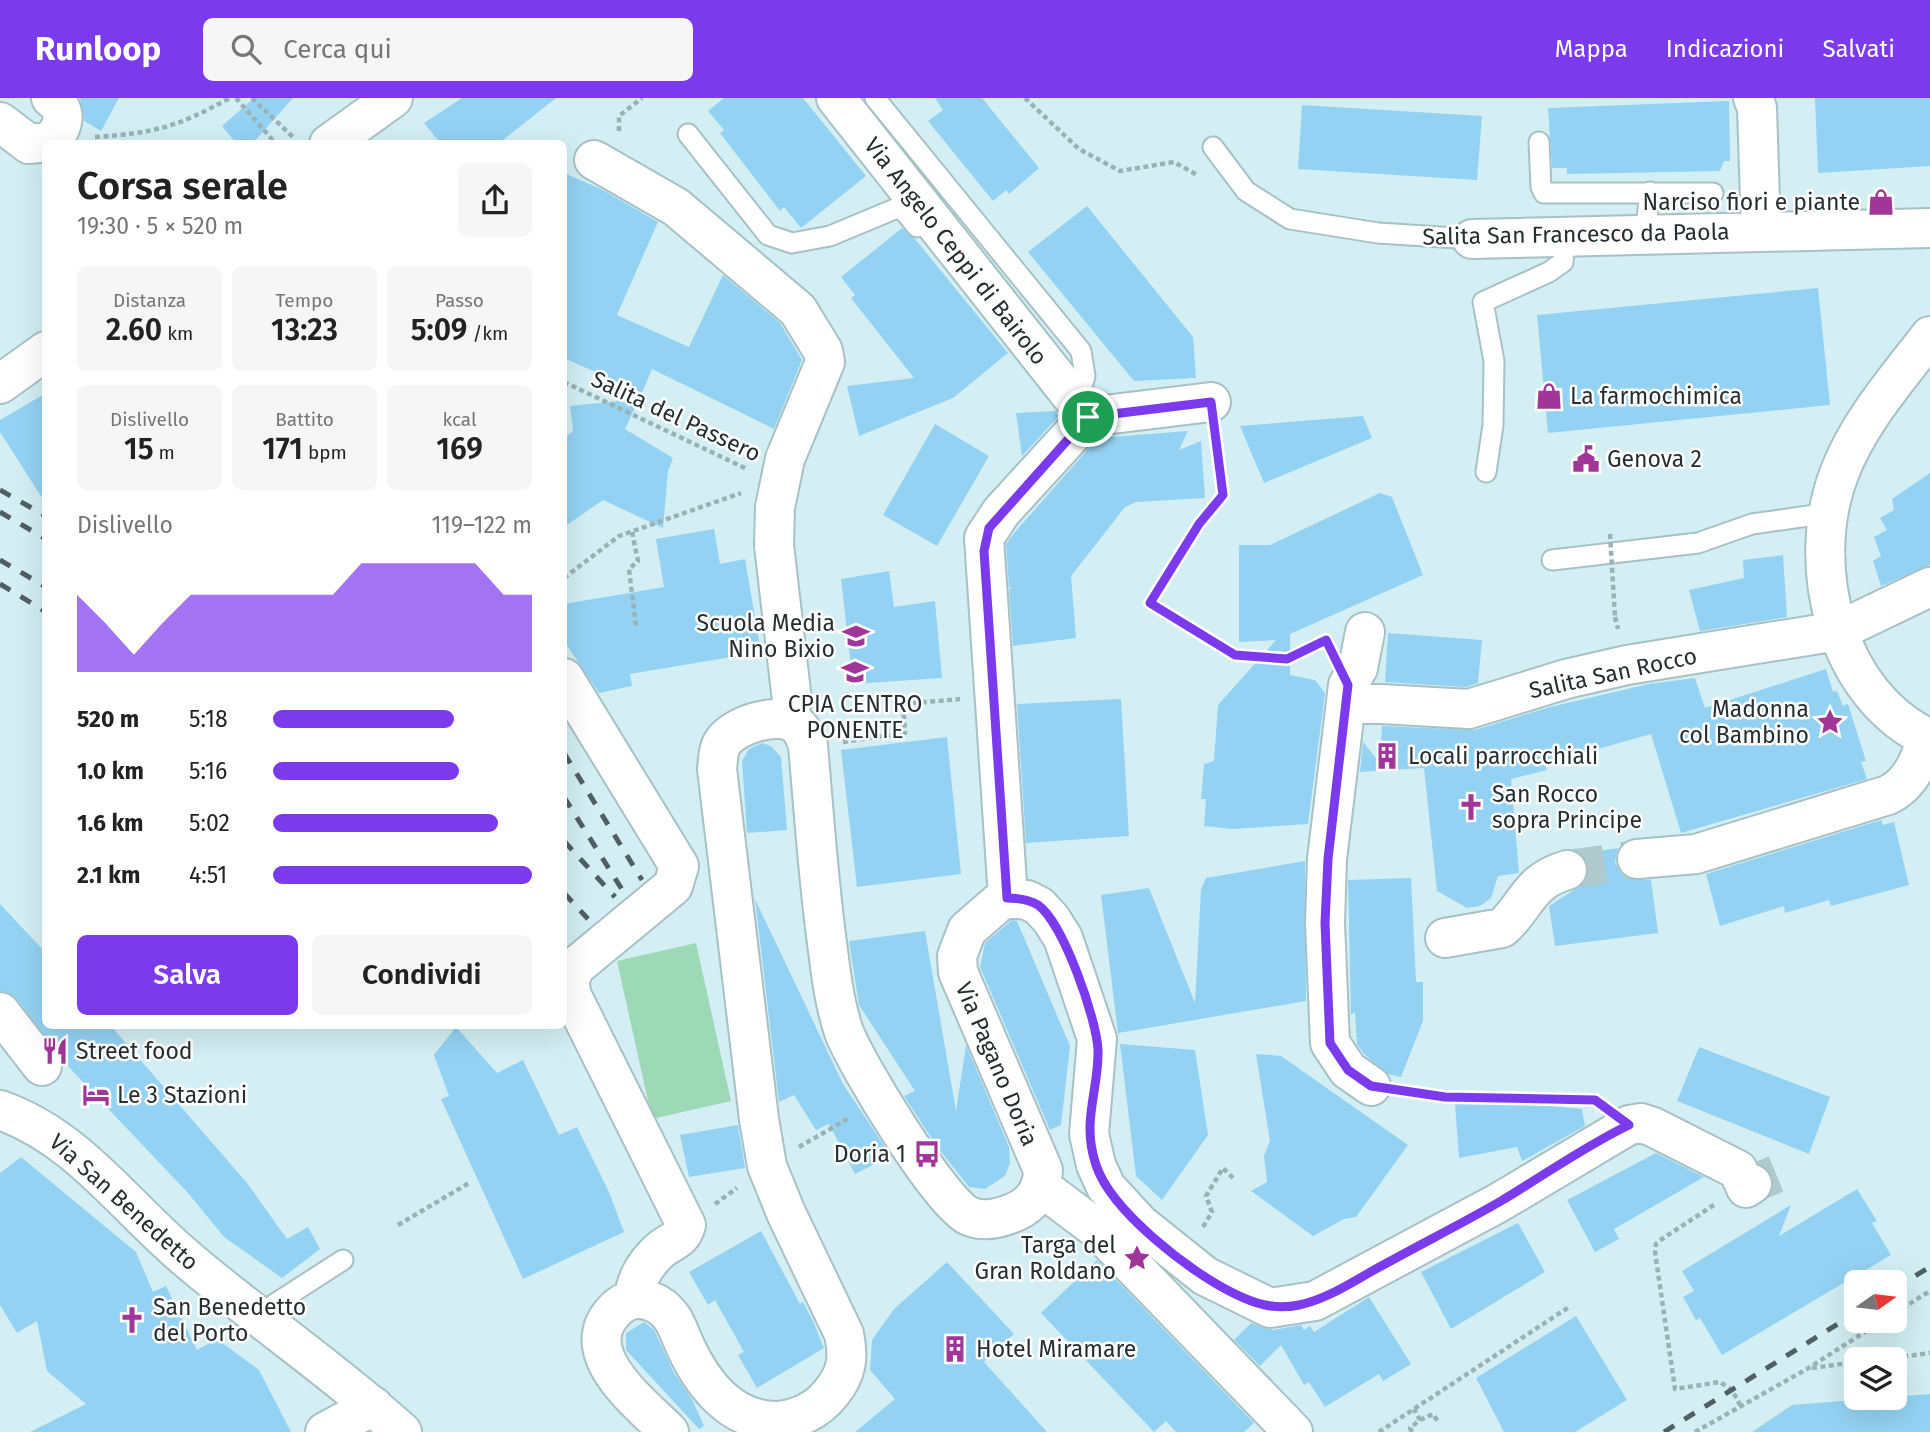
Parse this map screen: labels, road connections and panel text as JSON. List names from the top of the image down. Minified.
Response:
{"streets":{"street":["Salita San Francesco da Paola","Via Angelo Ceppi di Bairolo","Salita San Rocco","Via Pagano Doria","Via San Benedetto"],"path":["Salita del Passero"]},"places":{"shop":["Narciso fiori e piante","La farmochimica"],"public building":["Genova 2"],"school or university":["Scuola Media Nino Bixio","CPIA CENTRO PONENTE"],"place":["Madonna col Bambino","Targa del Gran Roldano"],"building":["Locali parrocchiali","Hotel Miramare"],"church":["San Rocco sopra Principe","San Benedetto del Porto"],"restaurant":["Street food"],"hotel":["Le 3 Stazioni"],"bus stop":["Doria 1"]},"north":"right","page":{"header":"Runloop","search":"Cerca qui","nav":["Mappa","Indicazioni","Salvati"],"heading":["Corsa serale","19:30 · 5 × 520 m"],"stats":[["Distanza","2.60 km"],["Tempo","13:23"],["Passo","5:09 /km"],["Dislivello","15 m"],["Battito","171 bpm"],["kcal","169"]],"chart":["Dislivello","119–122 m"],"list":[{"name":"520 m","note":"5:18"},{"name":"1.0 km","note":"5:16"},{"name":"1.6 km","note":"5:02"},{"name":"2.1 km","note":"4:51"}],"buttons":["Salva","Condividi"]}}
